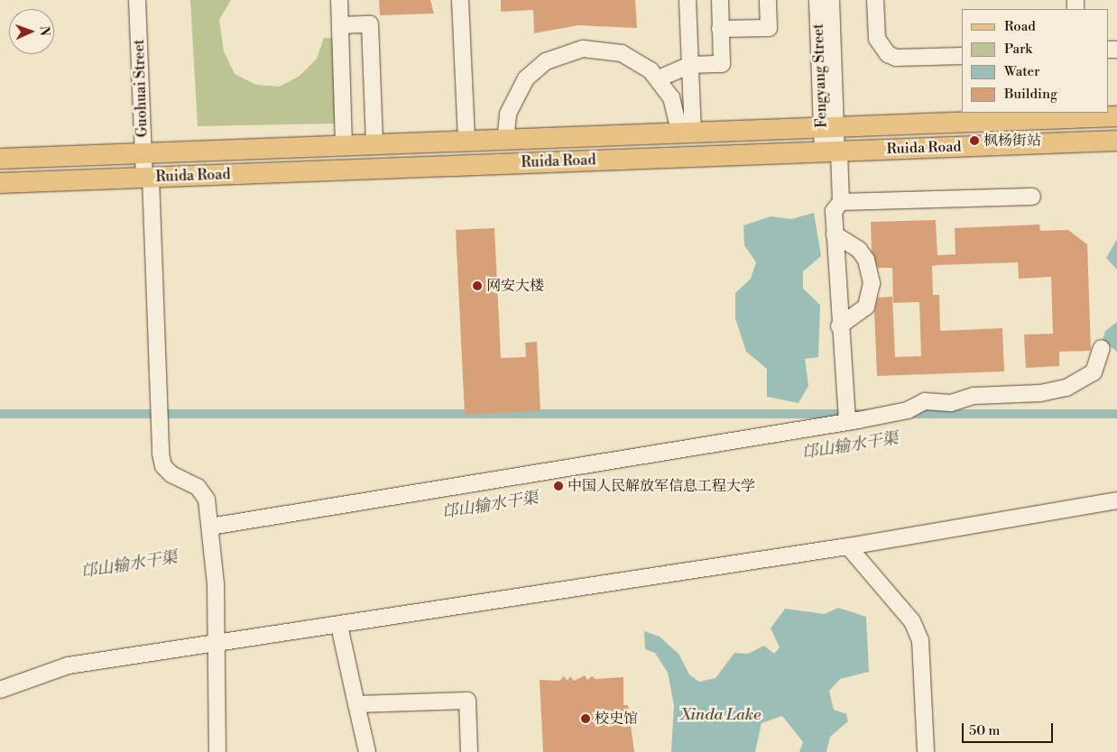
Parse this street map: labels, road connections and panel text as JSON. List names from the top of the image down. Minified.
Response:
{"streets":{"main road":["Ruida Road"],"street":["Fengyang Street","Guohuai Street"]},"crossings":[["Fengyang Street","Ruida Road"],["Guohuai Street","Ruida Road"]],"water":["邙山输水干渠","Xinda Lake"],"places":["枫杨街站","网安大楼","中国人民解放军信息工程大学","校史馆"],"legend":["Road","Park","Water","Building"],"scale_bar":"50 m","north":"right"}
